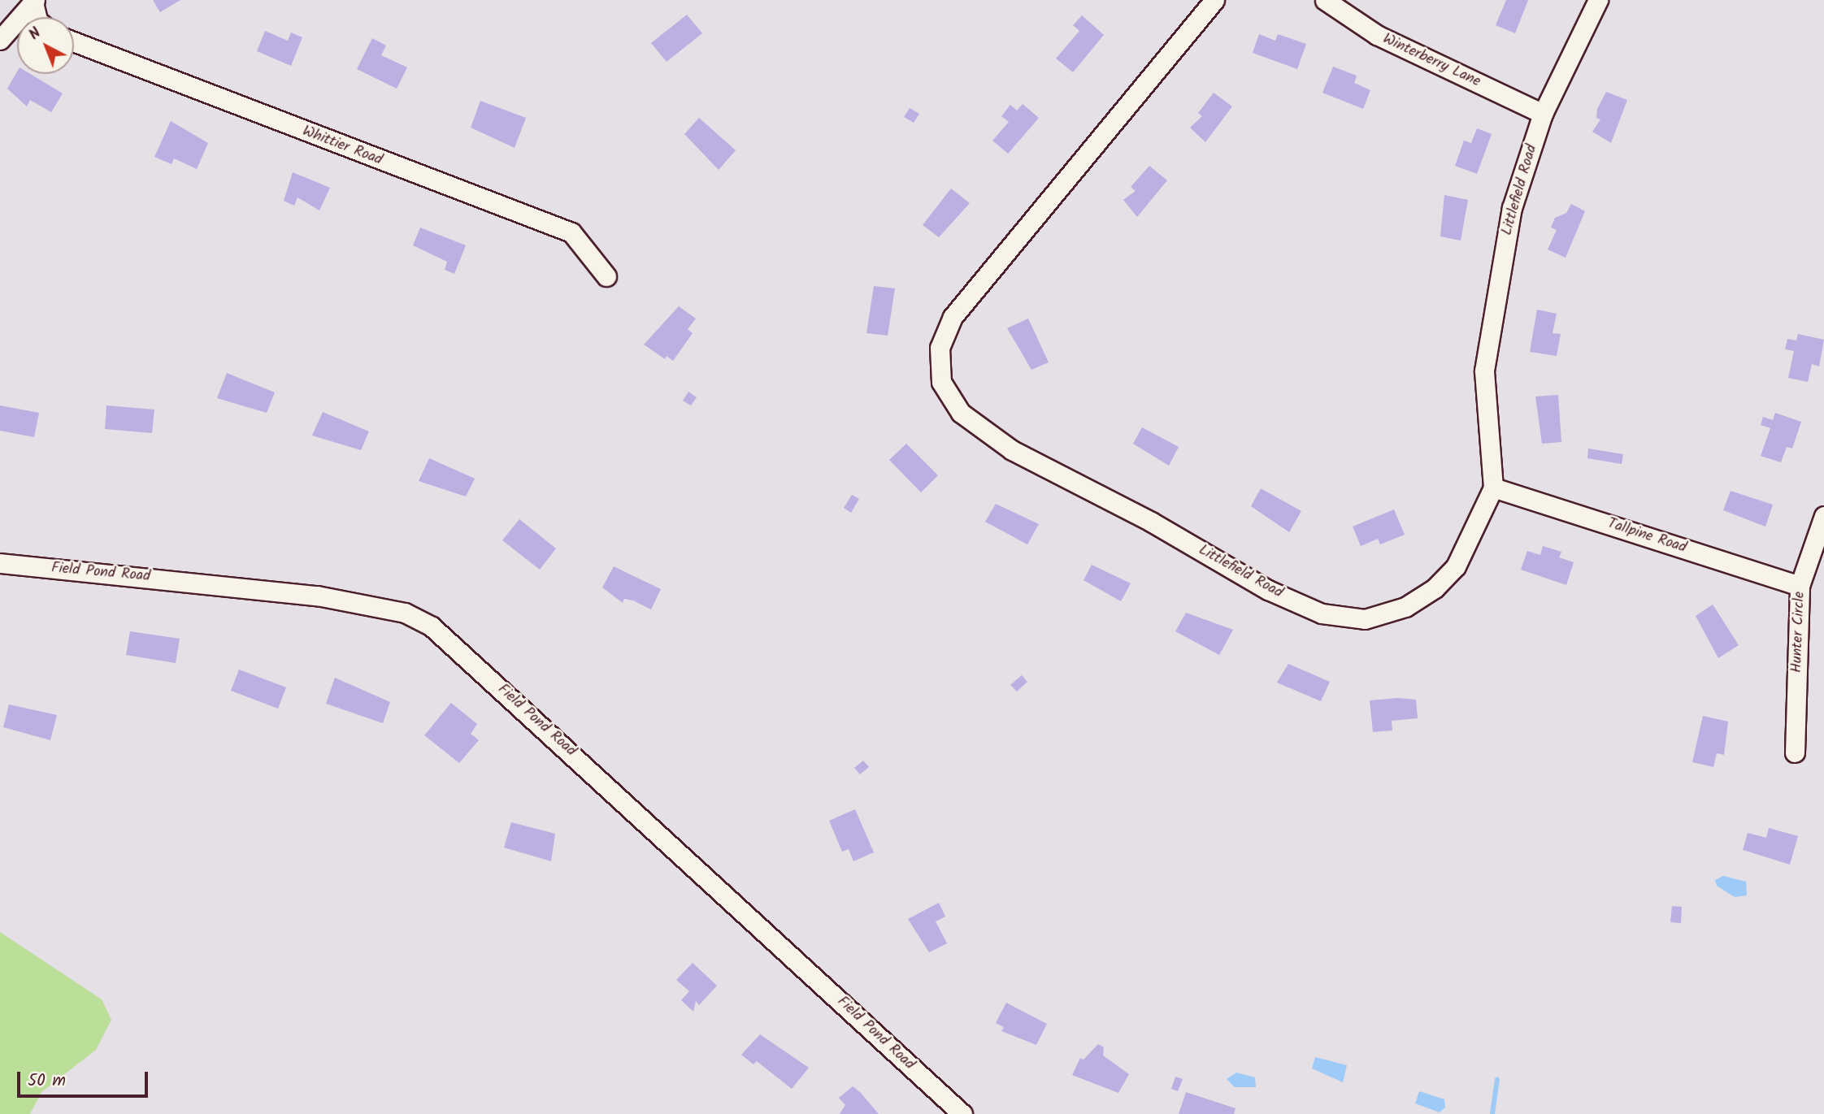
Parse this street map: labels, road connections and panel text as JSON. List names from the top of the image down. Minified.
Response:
{"streets":{"street":["Winterberry Lane","Whittier Road","Littlefield Road","Tallpine Road","Field Pond Road","Hunter Circle"]},"crossings":[["Winterberry Lane","Littlefield Road"],["Littlefield Road","Tallpine Road"],["Tallpine Road","Hunter Circle"]],"scale_bar":"50 m","north":"top left"}
